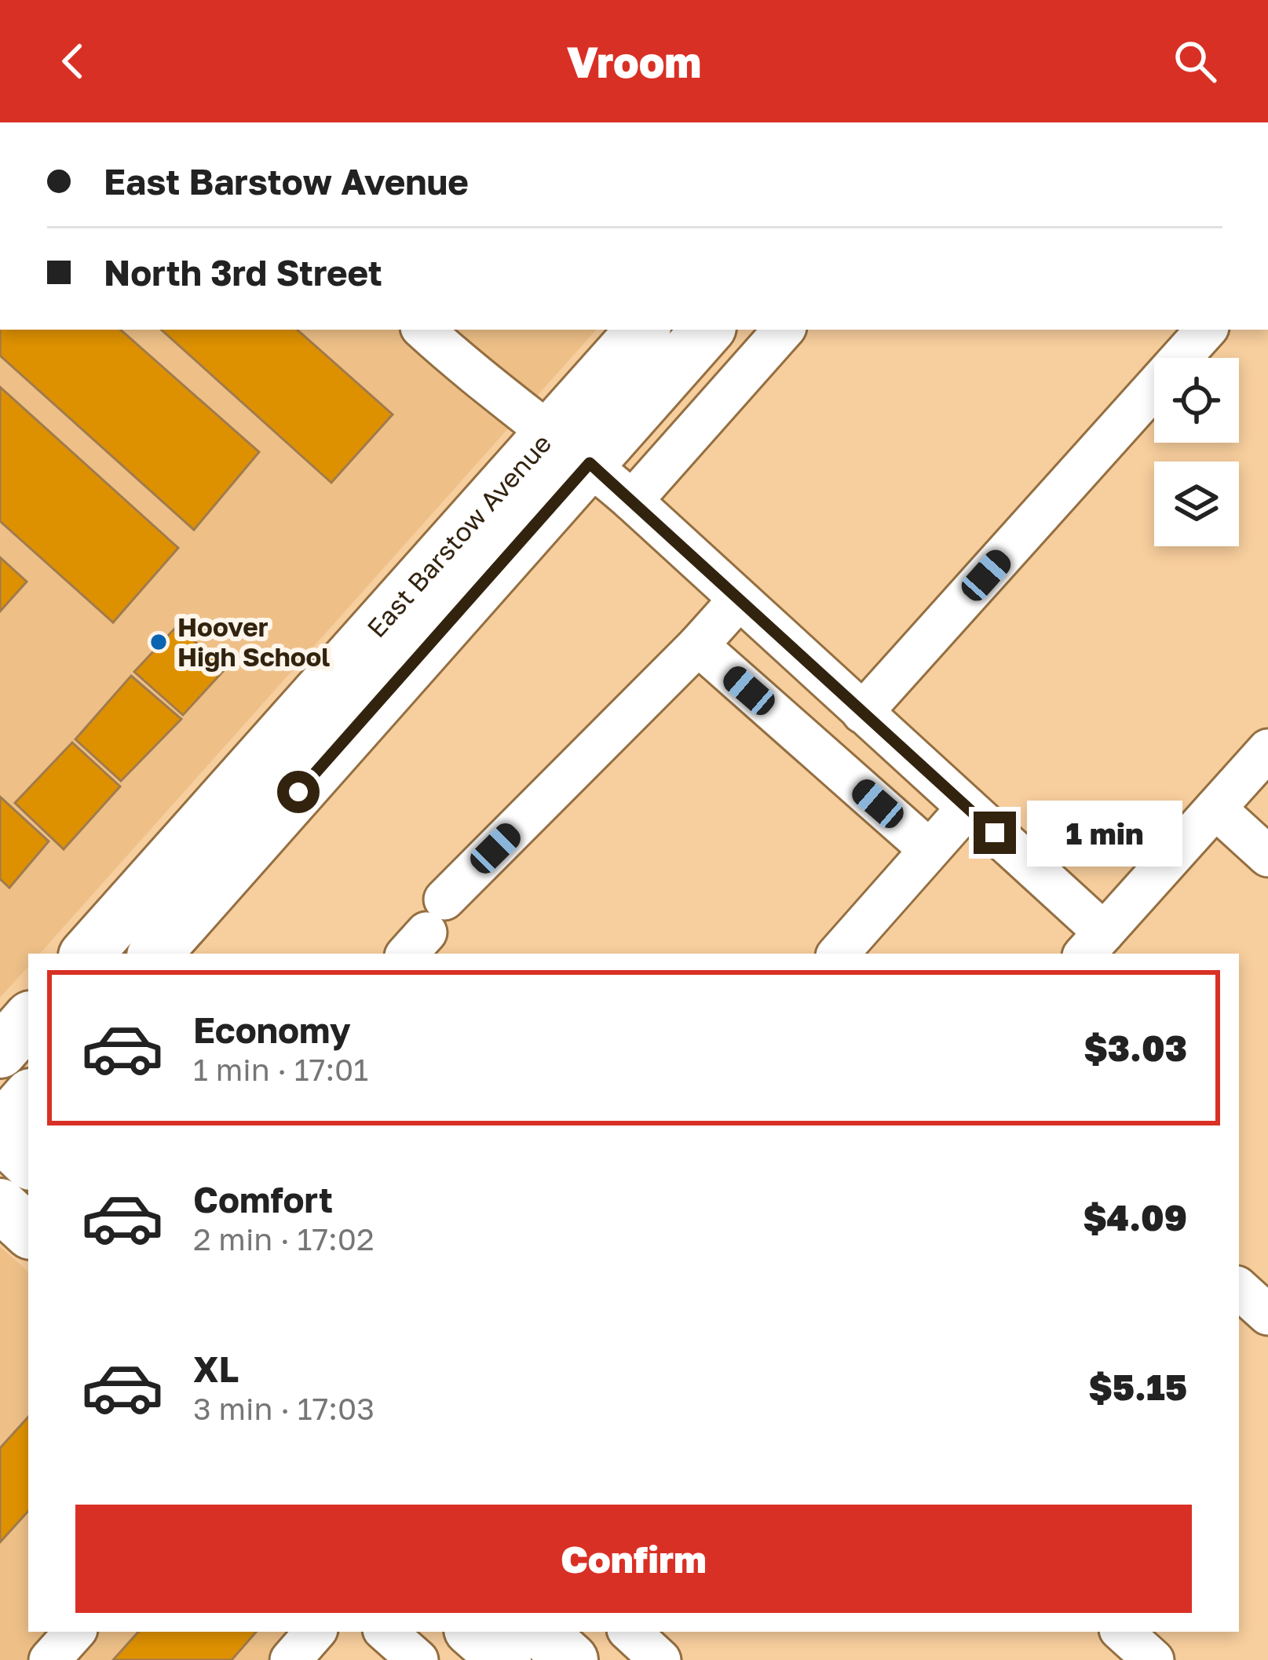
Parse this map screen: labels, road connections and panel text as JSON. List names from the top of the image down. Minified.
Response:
{"streets":{"main road":["East Barstow Avenue"]},"places":["Hoover High School"],"page":{"header":"Vroom","banner":["East Barstow Avenue","North 3rd Street"],"bubble":"1 min","list":[{"name":"Economy","note":"1 min · 17:01","value":"$3.03"},{"name":"Comfort","note":"2 min · 17:02","value":"$4.09"},{"name":"XL","note":"3 min · 17:03","value":"$5.15"}],"buttons":"Confirm"}}
